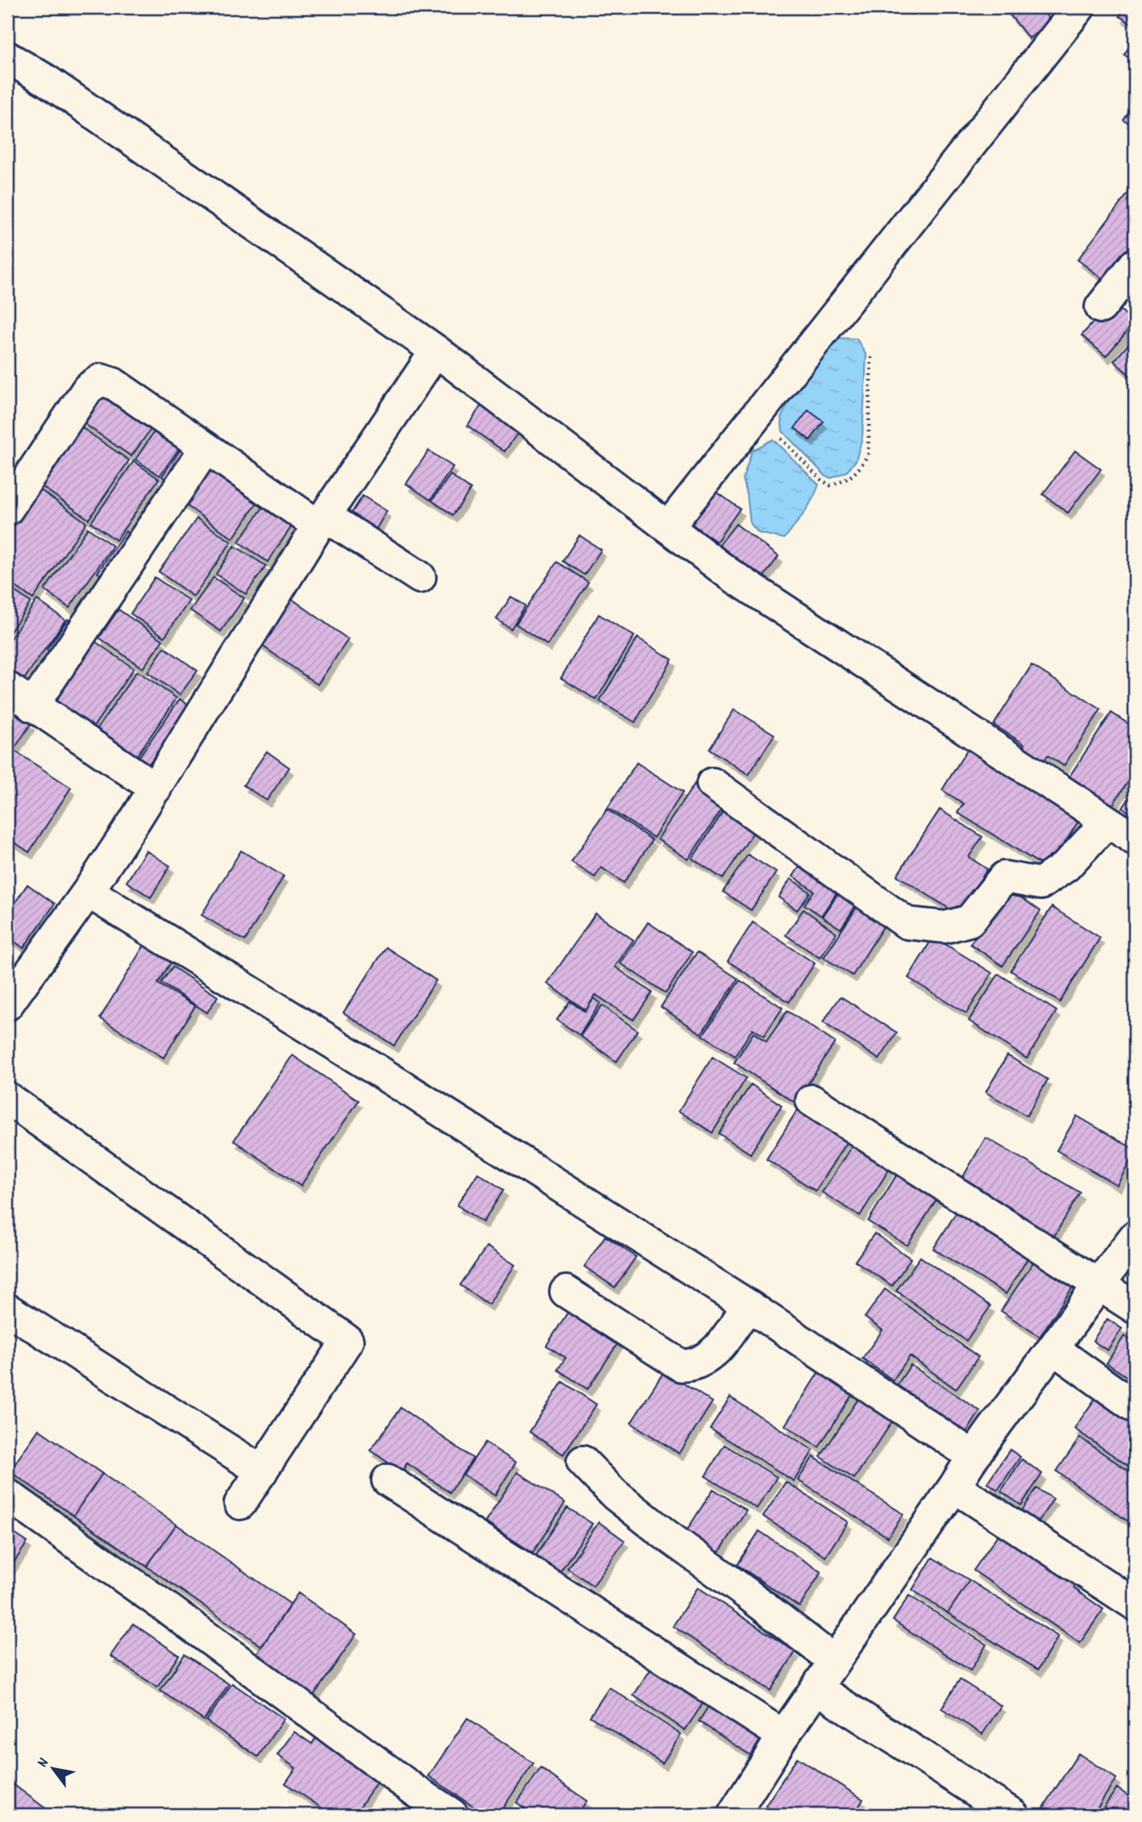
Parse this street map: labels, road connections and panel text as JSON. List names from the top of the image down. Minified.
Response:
{"north":"top left"}
